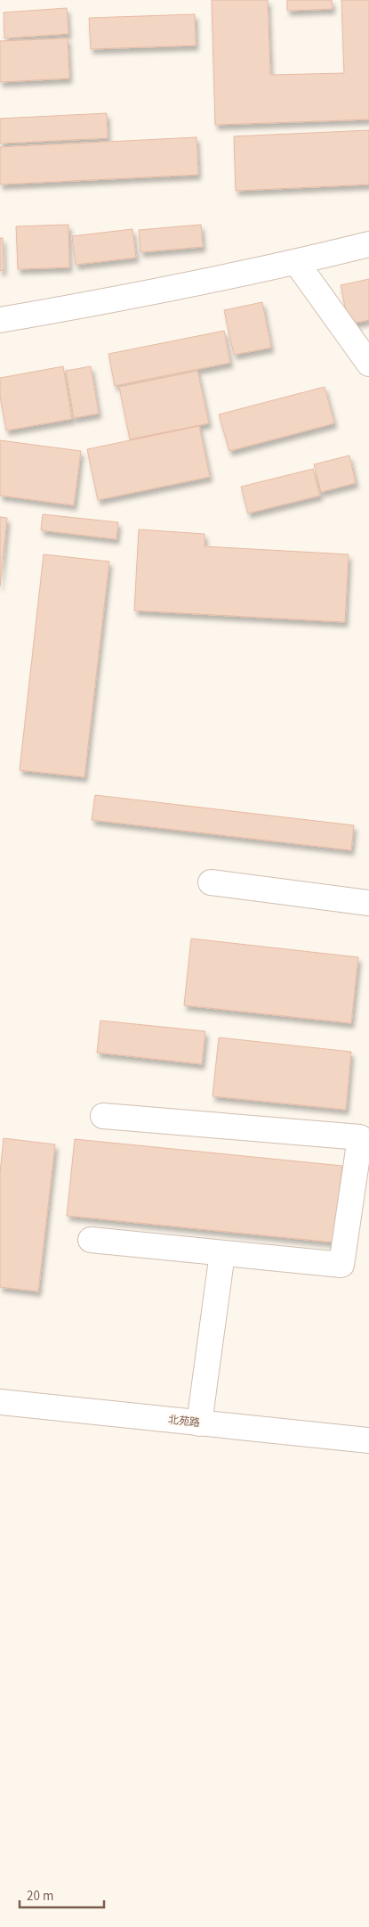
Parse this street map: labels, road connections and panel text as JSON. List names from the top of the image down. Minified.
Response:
{"streets":{"street":["北苑路"]},"scale_bar":"20 m"}
